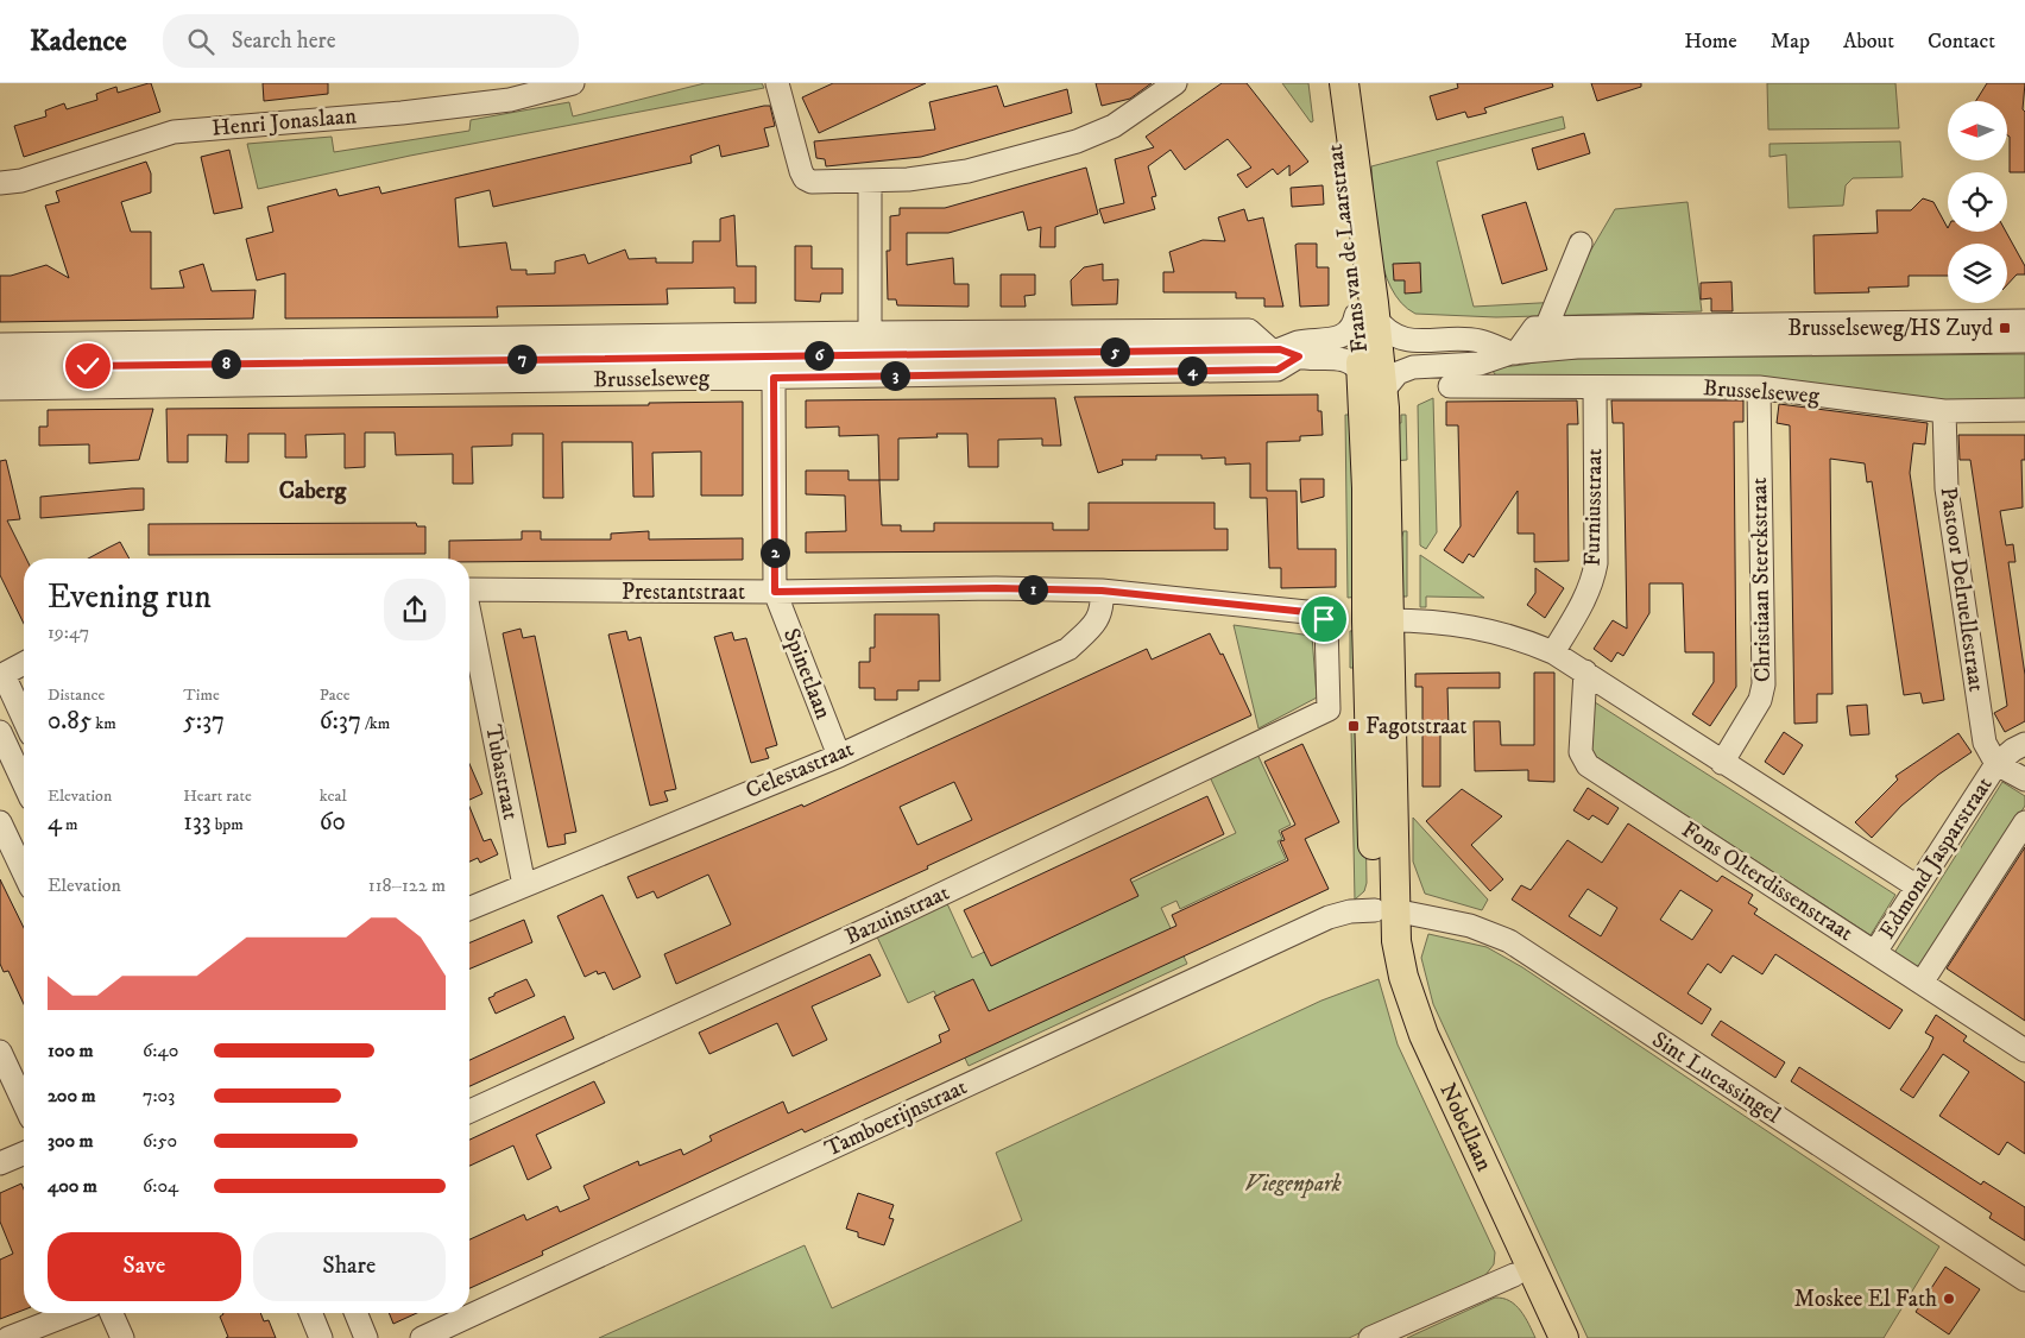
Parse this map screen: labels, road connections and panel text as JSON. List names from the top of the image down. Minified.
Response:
{"streets":{"main road":["Frans van de Laarstraat","Nobellaan"],"street":["Henri Jonaslaan","Brusselseweg","Furniusstraat","Christiaan Sterckstraat","Pastoor Delruellestraat","Prestantstraat","Spinetlaan","Celestastraat","Tubastraat","Edmond Jasparstraat","Fons Olterdissenstraat","Bazuinstraat","Sint Lucassingel","Tamboerijnstraat"]},"crossings":[["Frans van de Laarstraat","Brusselseweg"],["Brusselseweg","Furniusstraat"],["Brusselseweg","Christiaan Sterckstraat"],["Brusselseweg","Pastoor Delruellestraat"],["Brusselseweg","Spinetlaan"],["Pastoor Delruellestraat","Edmond Jasparstraat"],["Prestantstraat","Spinetlaan"],["Prestantstraat","Celestastraat"],["Prestantstraat","Bazuinstraat"],["Spinetlaan","Celestastraat"],["Celestastraat","Tubastraat"],["Edmond Jasparstraat","Fons Olterdissenstraat"],["Sint Lucassingel","Tamboerijnstraat"],["Sint Lucassingel","Nobellaan"],["Tamboerijnstraat","Nobellaan"]],"districts":["Caberg"],"parks":["Viegenpark"],"places":{"transit":["Brusselseweg/HS Zuyd","Fagotstraat"],"other":["Moskee El Fath"]},"north":"left","page":{"header":"Kadence","search":"Search here","nav":["Home","Map","About","Contact"],"pins":["5","6","7","8","4","3","2","1"],"heading":["Evening run","19:47"],"stats":[["Distance","0.85 km"],["Time","5:37"],["Pace","6:37 /km"],["Elevation","4 m"],["Heart rate","133 bpm"],["kcal","60"]],"chart":["Elevation","118–122 m"],"list":[{"name":"100 m","note":"6:40"},{"name":"200 m","note":"7:03"},{"name":"300 m","note":"6:50"},{"name":"400 m","note":"6:04"}],"buttons":["Save","Share"]}}
